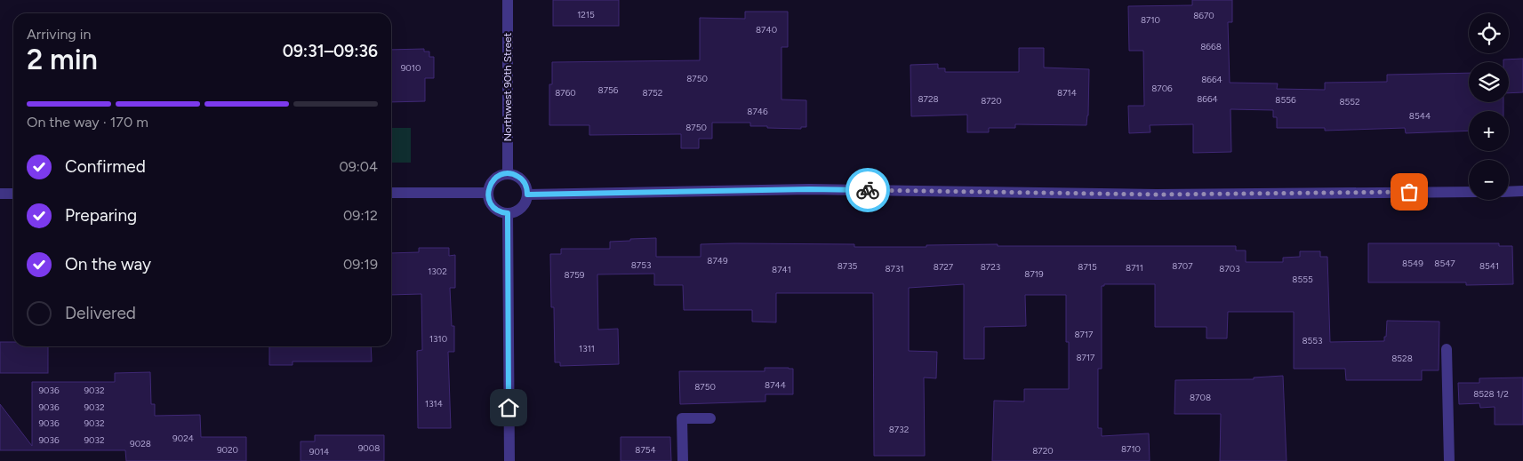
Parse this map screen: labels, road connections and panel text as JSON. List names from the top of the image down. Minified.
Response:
{"streets":{"street":["Northwest 90th Street"]},"house_numbers":["1215","8670","8710","8740","8668","9010","8750","8664","8706","8756","8760","8752","8714","8728","8664","8556","8720","8552","8746","8544","8750","8749","8549","8547","8753","8735","8707","8541","8727","8723","8715","8711","8731","8703","8741","1302","8719","8759","8555","8717","1310","8553","1311","8717","8528","8744","8750","9036","9032","8528 1/2","8708","1314","9036","9032","9036","9032","8732","9024","9036","9032","9028","9008","8710","9020","8754","8720","9014"],"page":{"map_buttons":["+","−"],"heading":["2 min","Arriving in","09:31–09:36"],"bar":"On the way · 170 m","list":[["Confirmed","09:04"],["Preparing","09:12"],["On the way","09:19"],"Delivered"]}}
